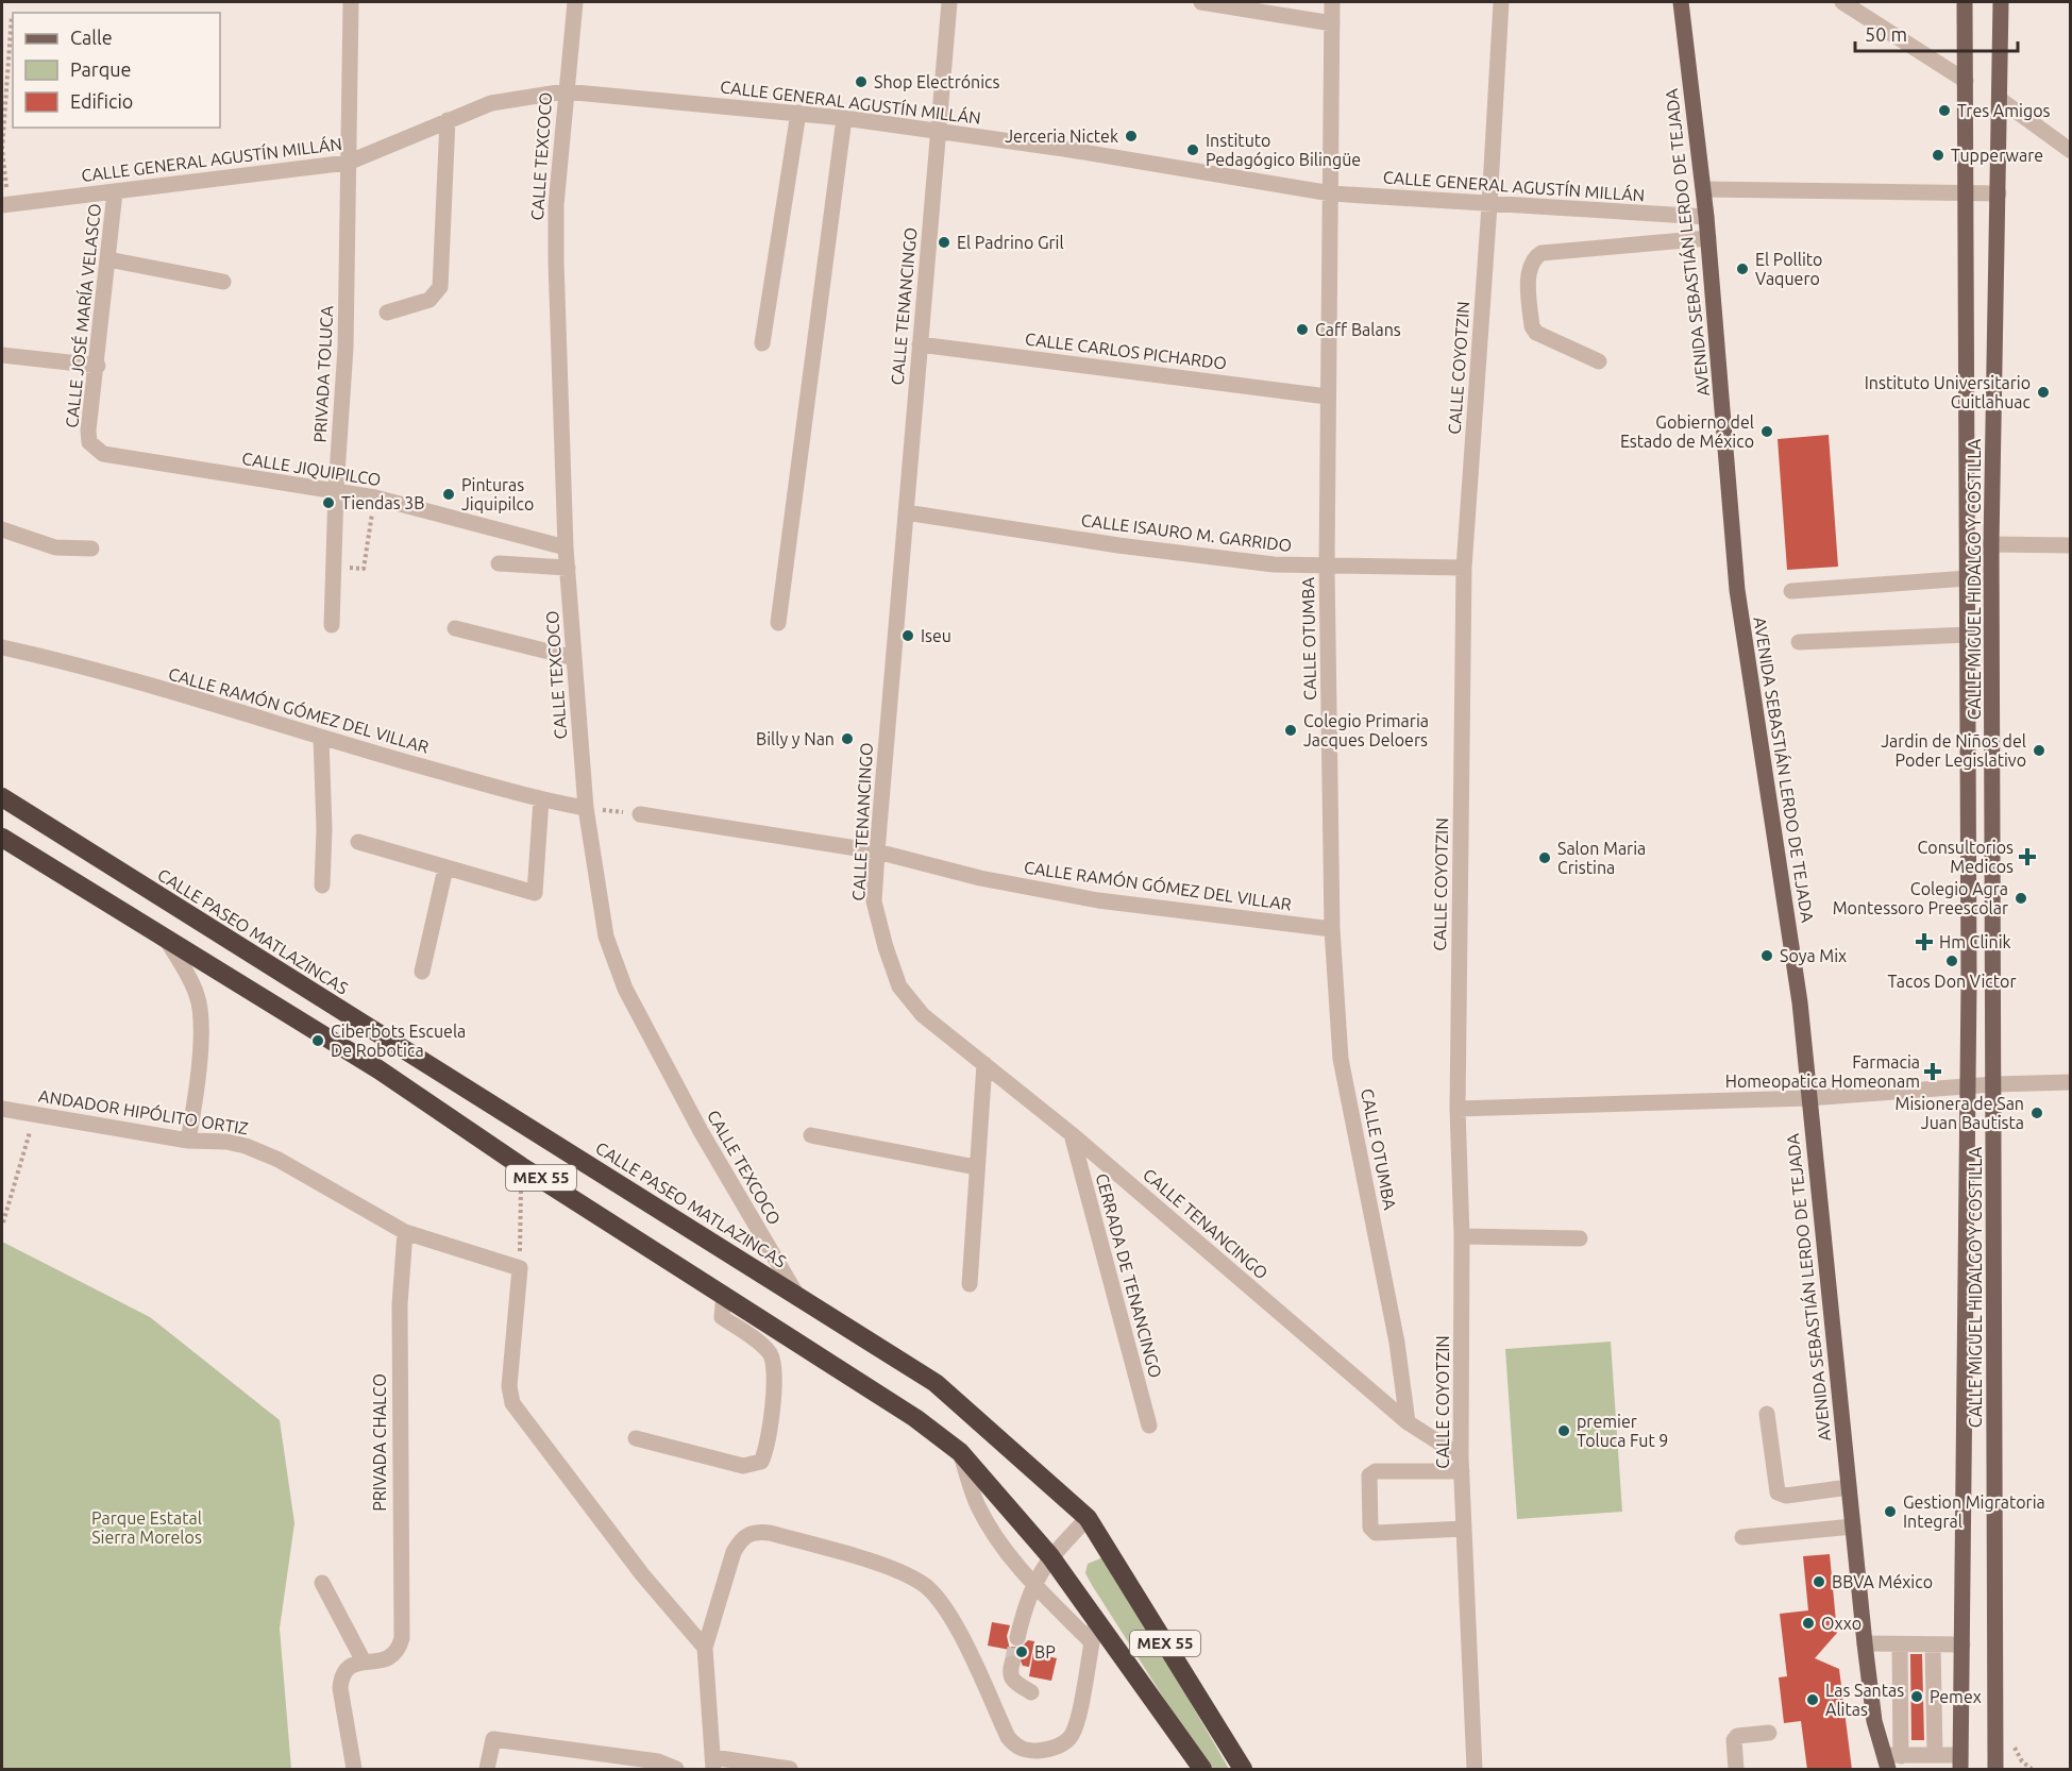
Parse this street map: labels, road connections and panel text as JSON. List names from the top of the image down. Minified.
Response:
{"streets":{"highway":["CALLE PASEO MATLAZINCAS","MEX 55"],"main road":["AVENIDA SEBASTIÁN LERDO DE TEJADA","CALLE MIGUEL HIDALGO Y COSTILLA"],"street":["CALLE GENERAL AGUSTÍN MILLÁN","CALLE TEXCOCO","CALLE TENANCINGO","CALLE JOSÉ MARÍA VELASCO","CALLE CARLOS PICHARDO","CALLE COYOTZIN","PRIVADA TOLUCA","CALLE JIQUIPILCO","CALLE ISAURO M. GARRIDO","CALLE OTUMBA","CALLE RAMÓN GÓMEZ DEL VILLAR","ANDADOR HIPÓLITO ORTIZ","CERRADA DE TENANCINGO","PRIVADA CHALCO"]},"crossings":[["CALLE GENERAL AGUSTÍN MILLÁN","CALLE TEXCOCO"],["CALLE GENERAL AGUSTÍN MILLÁN","AVENIDA SEBASTIÁN LERDO DE TEJADA"],["CALLE GENERAL AGUSTÍN MILLÁN","CALLE TENANCINGO"],["CALLE GENERAL AGUSTÍN MILLÁN","CALLE JOSÉ MARÍA VELASCO"],["CALLE GENERAL AGUSTÍN MILLÁN","CALLE COYOTZIN"],["CALLE GENERAL AGUSTÍN MILLÁN","PRIVADA TOLUCA"],["CALLE GENERAL AGUSTÍN MILLÁN","CALLE OTUMBA"],["CALLE TEXCOCO","CALLE JIQUIPILCO"],["CALLE TEXCOCO","CALLE RAMÓN GÓMEZ DEL VILLAR"],["CALLE TEXCOCO","CALLE PASEO MATLAZINCAS"],["CALLE TENANCINGO","CALLE CARLOS PICHARDO"],["CALLE TENANCINGO","CALLE COYOTZIN"],["CALLE TENANCINGO","CALLE ISAURO M. GARRIDO"],["CALLE TENANCINGO","CALLE OTUMBA"],["CALLE TENANCINGO","CALLE RAMÓN GÓMEZ DEL VILLAR"],["CALLE TENANCINGO","CERRADA DE TENANCINGO"],["CALLE JOSÉ MARÍA VELASCO","CALLE JIQUIPILCO"],["CALLE CARLOS PICHARDO","CALLE OTUMBA"],["CALLE COYOTZIN","CALLE ISAURO M. GARRIDO"],["PRIVADA TOLUCA","CALLE JIQUIPILCO"],["CALLE ISAURO M. GARRIDO","CALLE OTUMBA"],["CALLE OTUMBA","CALLE RAMÓN GÓMEZ DEL VILLAR"],["ANDADOR HIPÓLITO ORTIZ","PRIVADA CHALCO"]],"parks":["Parque Estatal Sierra Morelos"],"places":{"other":["Shop Electrónics","Tres Amigos","Jerceria Nictek","Instituto Pedagógico Bilingüe","Tupperware","El Padrino Gril","El Pollito Vaquero","Caff Balans","Instituto Universitario Cuitlahuac","Gobierno del Estado de México","Pinturas Jiquipilco","Tiendas 3B","Iseu","Colegio Primaria Jacques Deloers","Billy y Nan","Jardin de Niños del Poder Legislativo","Salon Maria Cristina","Colegio Agra Montessoro Preescolar","Soya Mix","Tacos Don Victor","Ciberbots Escuela De Robotica","Misionera de San Juan Bautista","premier Toluca Fut 9","Gestion Migratoria Integral","BBVA México","Oxxo","BP","Pemex","Las Santas Alitas"],"health":["Consultorios Medicos","Hm Clinik","Farmacia Homeopatica Homeonam"]},"legend":["Calle","Parque","Edificio"],"scale_bar":"50 m"}
